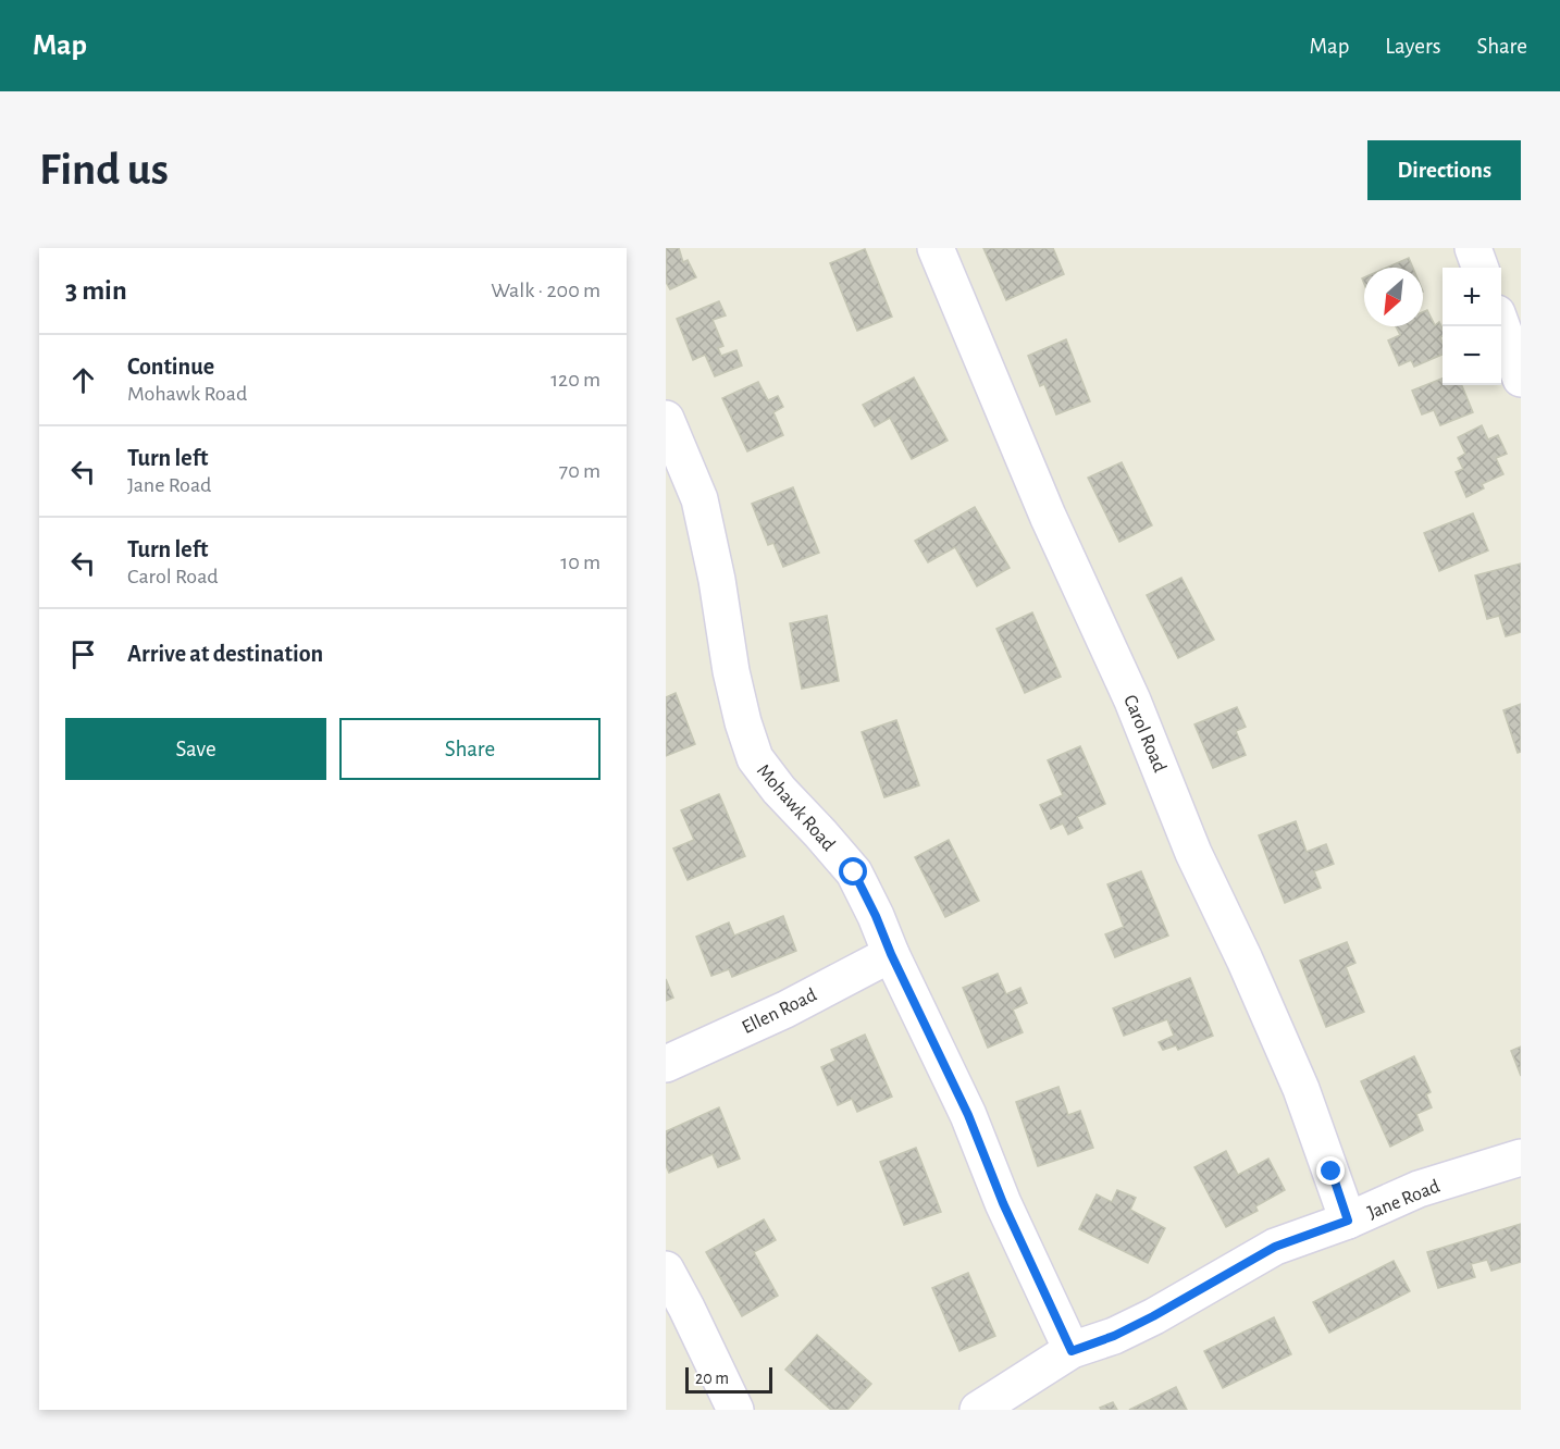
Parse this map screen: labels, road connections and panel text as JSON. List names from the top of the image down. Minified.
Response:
{"streets":{"street":["Carol Road","Mohawk Road","Ellen Road","Jane Road"]},"crossings":[["Carol Road","Jane Road"],["Mohawk Road","Ellen Road"],["Mohawk Road","Jane Road"]],"scale_bar":"20 m","north":"bottom left","page":{"header":"Map","nav":["Map","Layers","Share"],"buttons":["Directions",["Save","Share"]],"title":"Find us","heading":["3 min","Walk · 200 m"],"map_buttons":["+","−"],"list":[["Continue","Mohawk Road","120 m"],["Turn left","Jane Road","70 m"],["Turn left","Carol Road","10 m"],"Arrive at destination"],"scale":"20 m"}}
